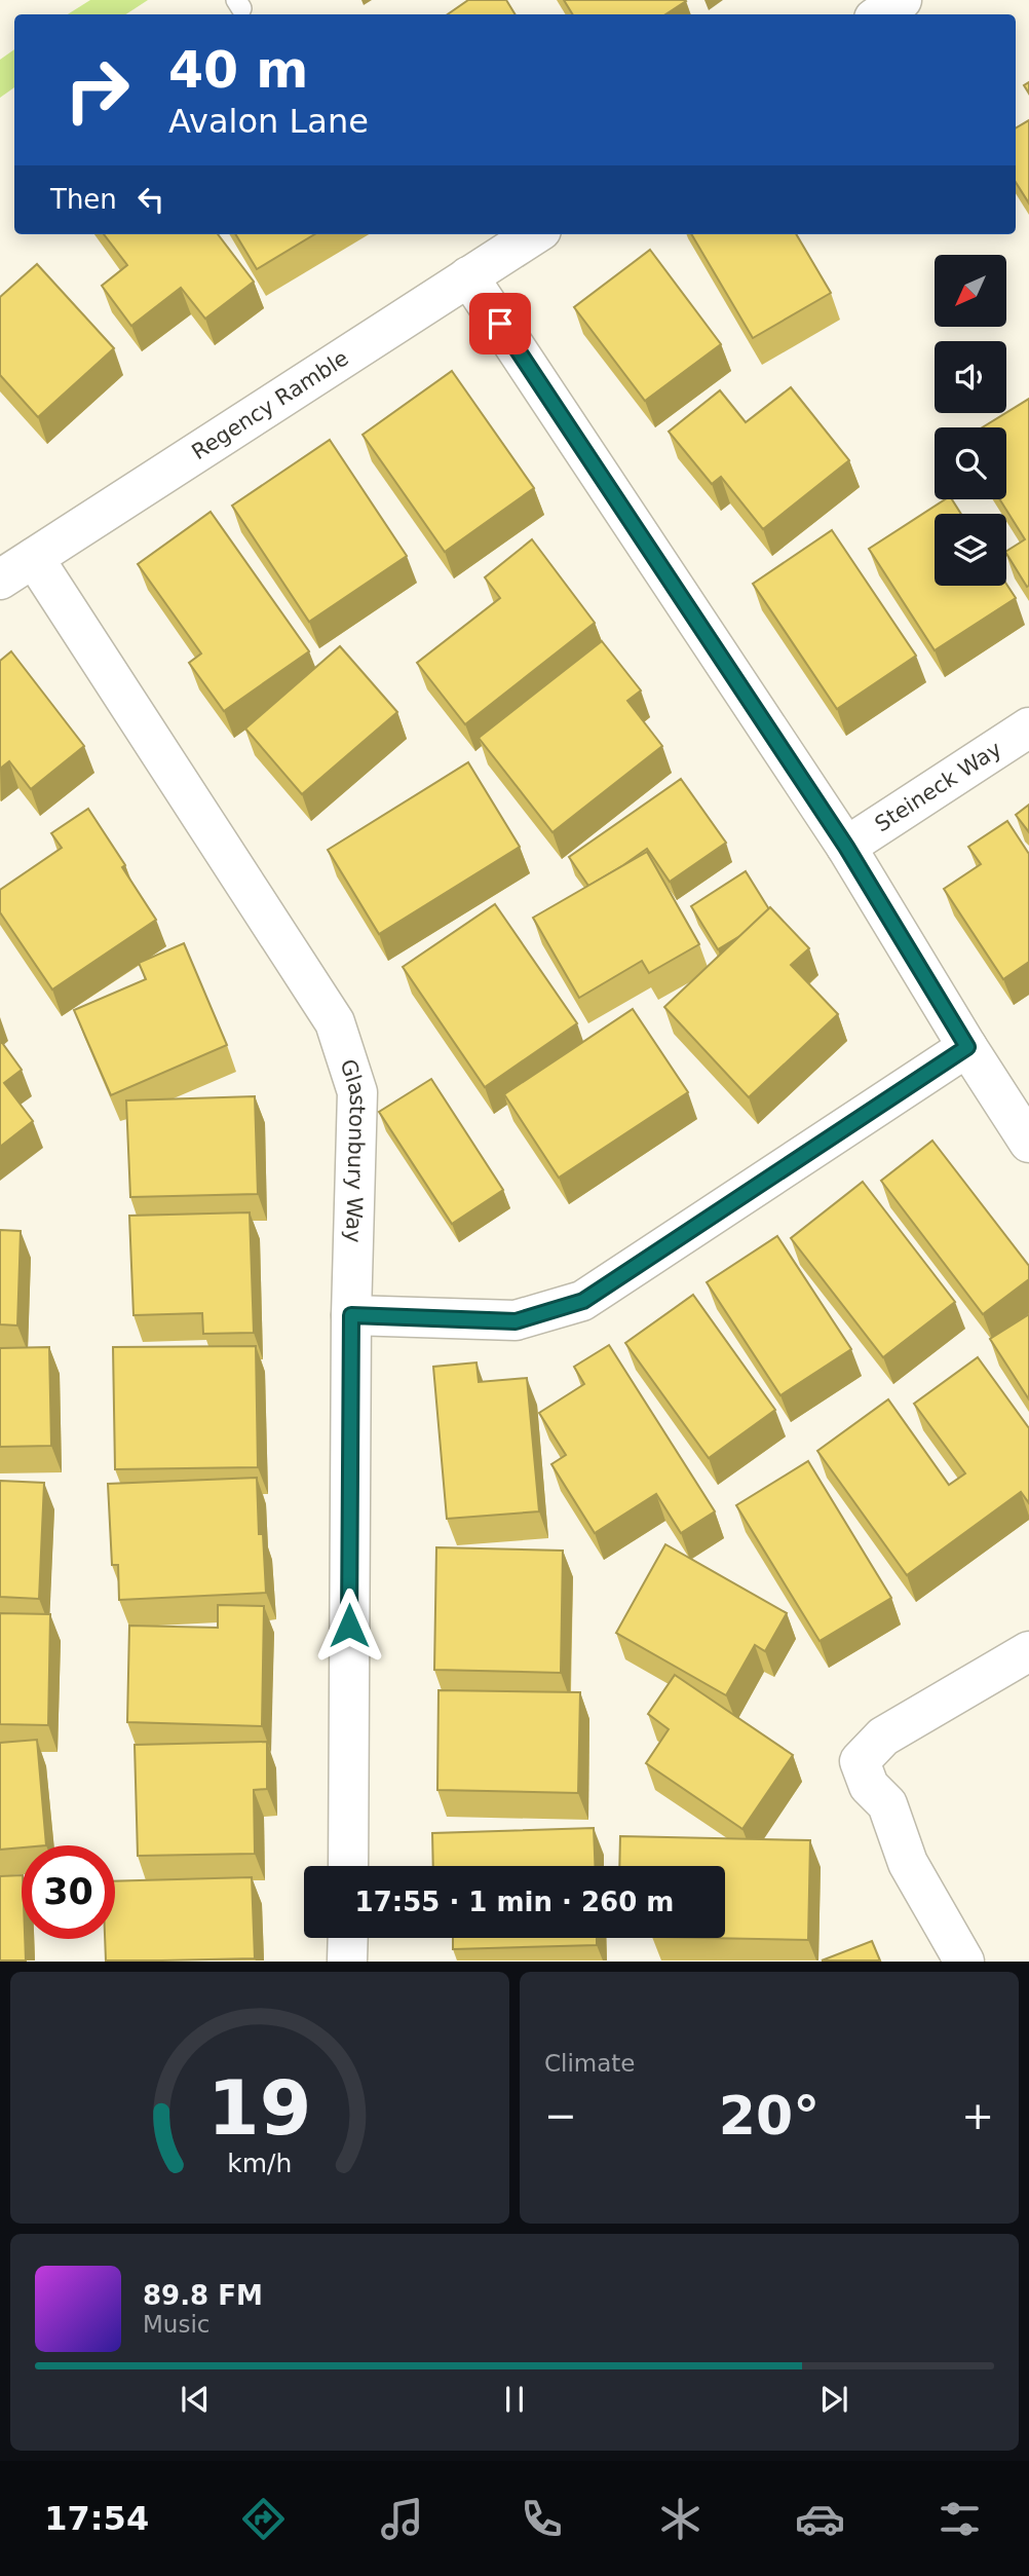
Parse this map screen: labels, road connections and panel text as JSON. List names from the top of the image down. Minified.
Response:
{"streets":{"street":["Regency Ramble","Steineck Way","Glastonbury Way"]},"crossings":[["Regency Ramble","Glastonbury Way"]],"north":"bottom left","page":{"turn":["40 m","Avalon Lane"],"then":"Then","limit":"30","trip":"17:55 · 1 min · 260 m","tile":"Climate","heat":["−","20°","+"],"song":["89.8 FM","Music"],"tabs":"17:54","gauge":["19","km/h"]}}
